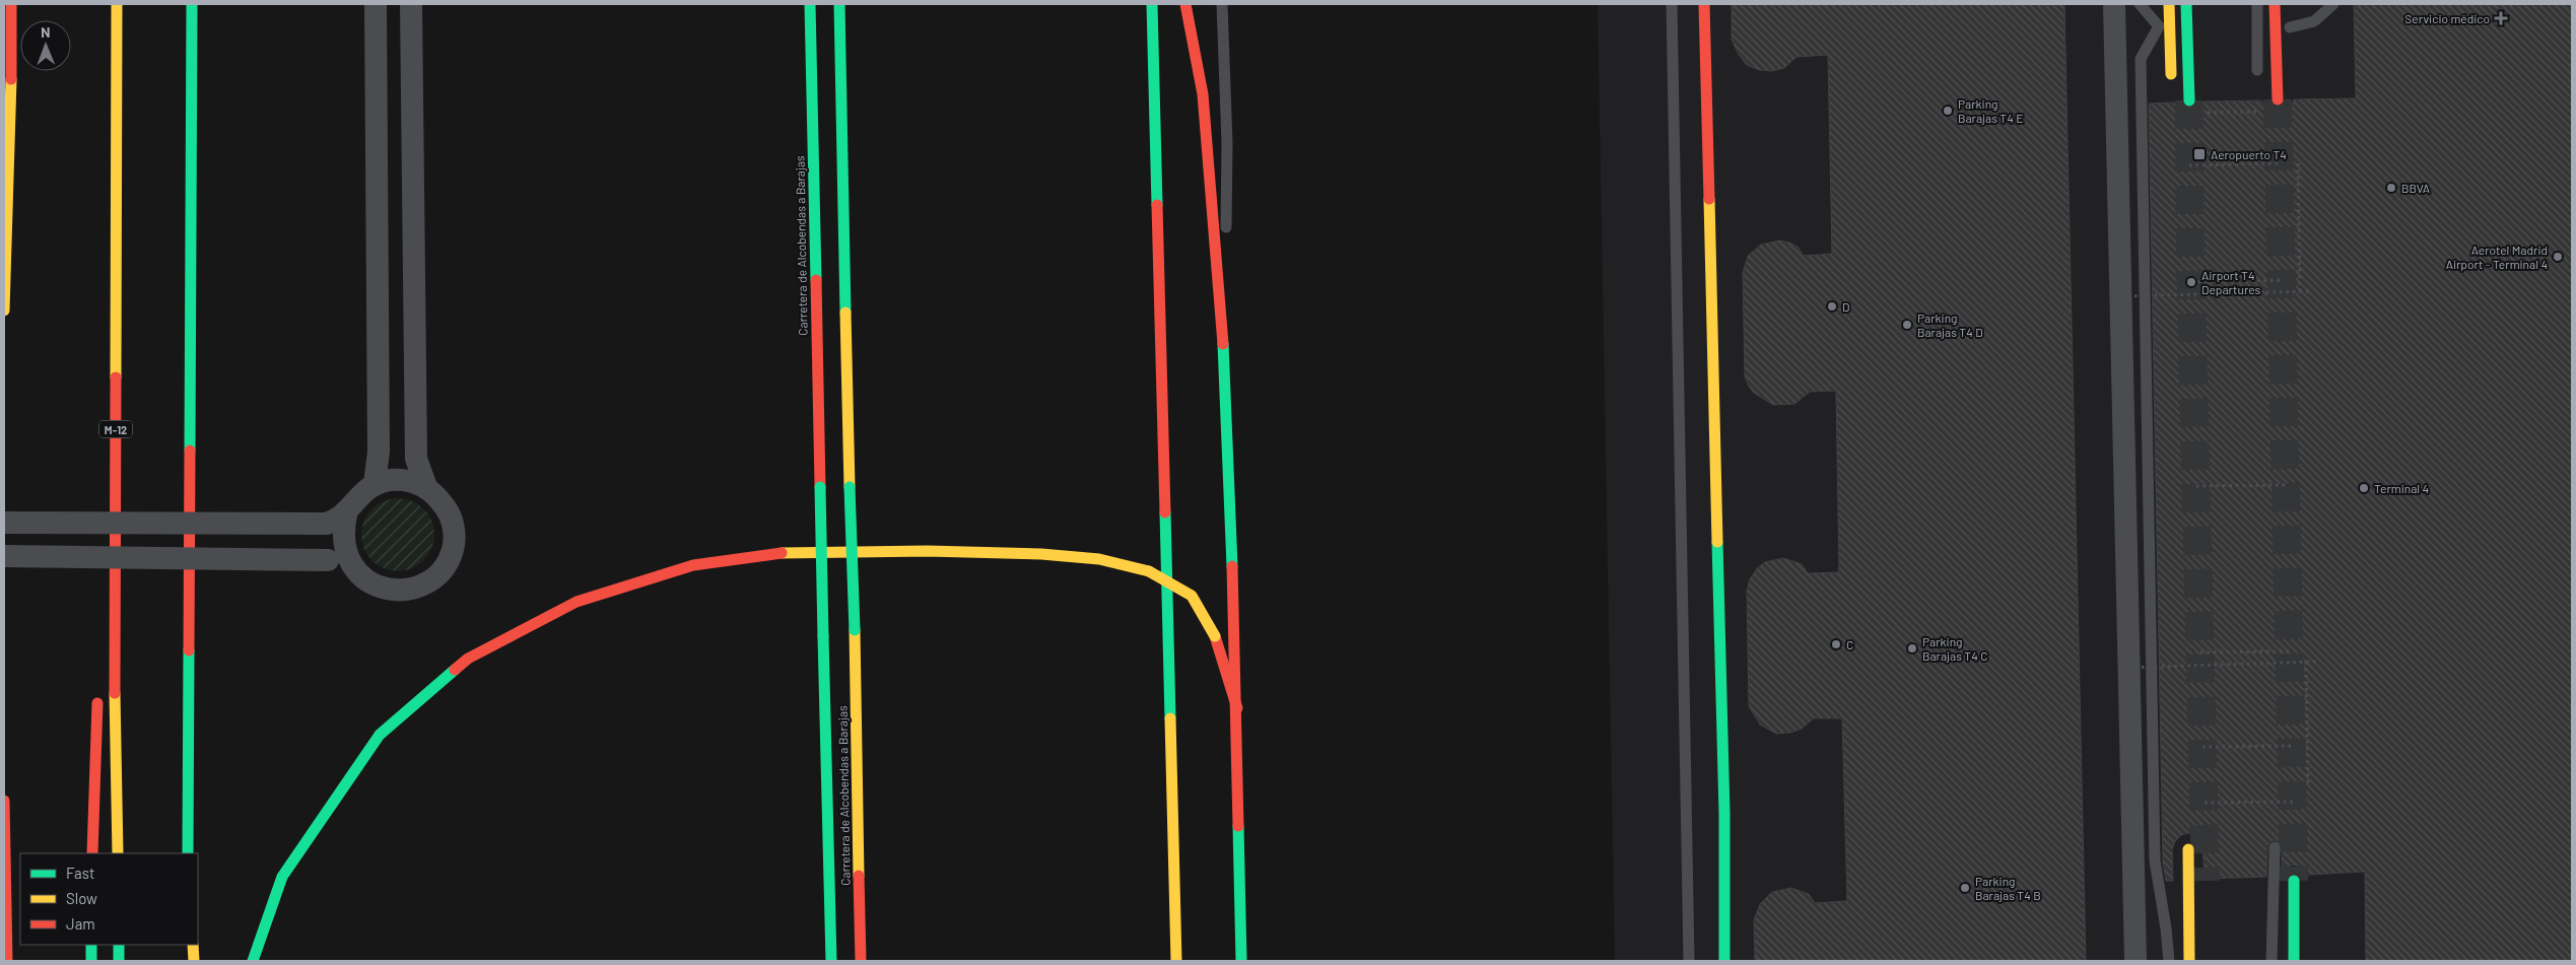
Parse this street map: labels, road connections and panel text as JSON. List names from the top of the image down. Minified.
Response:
{"streets":{"main road":["Carretera de Alcobendas a Barajas","M-12"]},"places":{"health":["Servicio médico"],"other":["Parking Barajas T4 E","BBVA","Aerotel Madrid Airport - Terminal 4","Airport T4 Departures","D","Parking Barajas T4 D","Terminal 4","C","Parking Barajas T4 C","Parking Barajas T4 B"],"transit":["Aeropuerto T4"]},"legend":["Fast","Slow","Jam"],"north":"top"}
